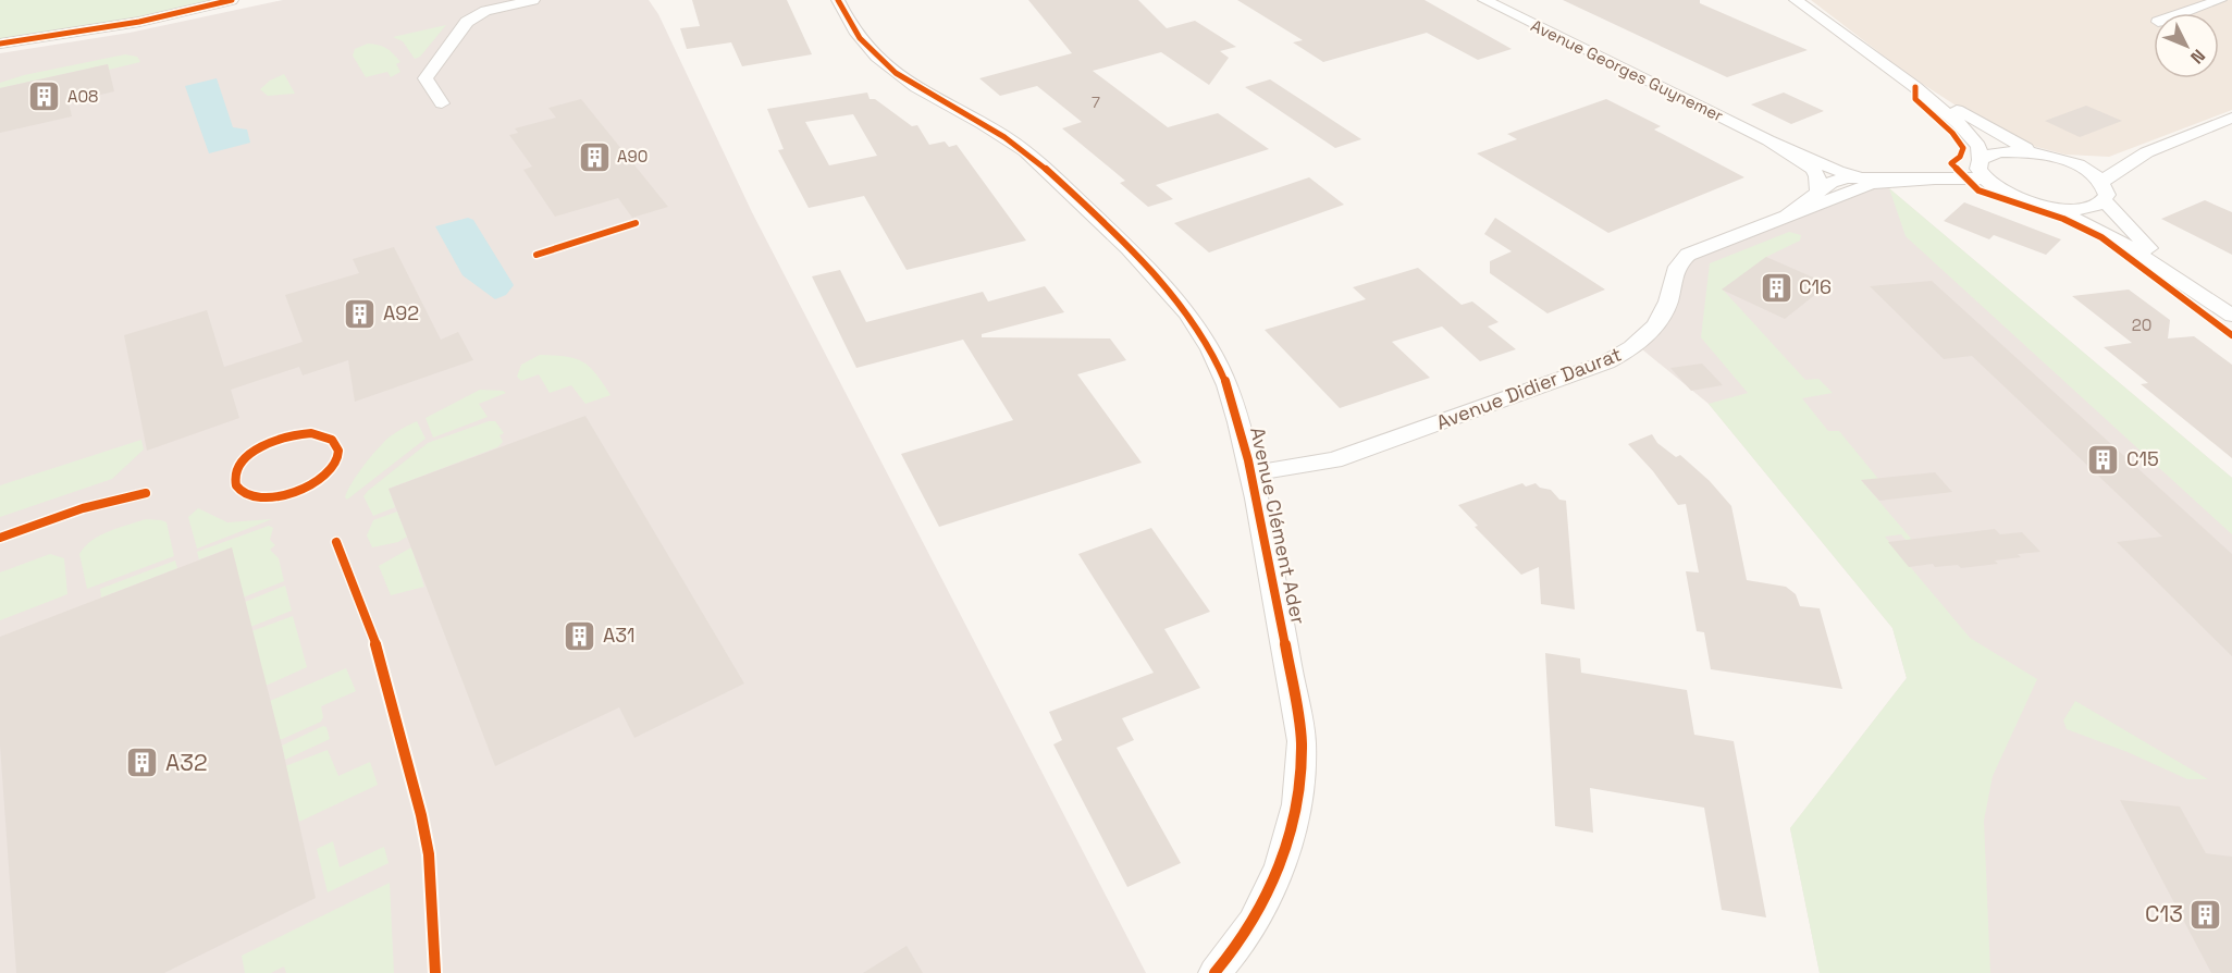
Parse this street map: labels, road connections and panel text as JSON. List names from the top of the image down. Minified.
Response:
{"streets":{"street":["Avenue Georges Guynemer","Avenue Didier Daurat","Avenue Clément Ader"]},"crossings":[["Avenue Georges Guynemer","Avenue Didier Daurat"],["Avenue Didier Daurat","Avenue Clément Ader"]],"places":{"building":["A08","A90","C16","A92","C15","A31","A32","C13"]},"house_numbers":["7","20"],"north":"bottom right"}
